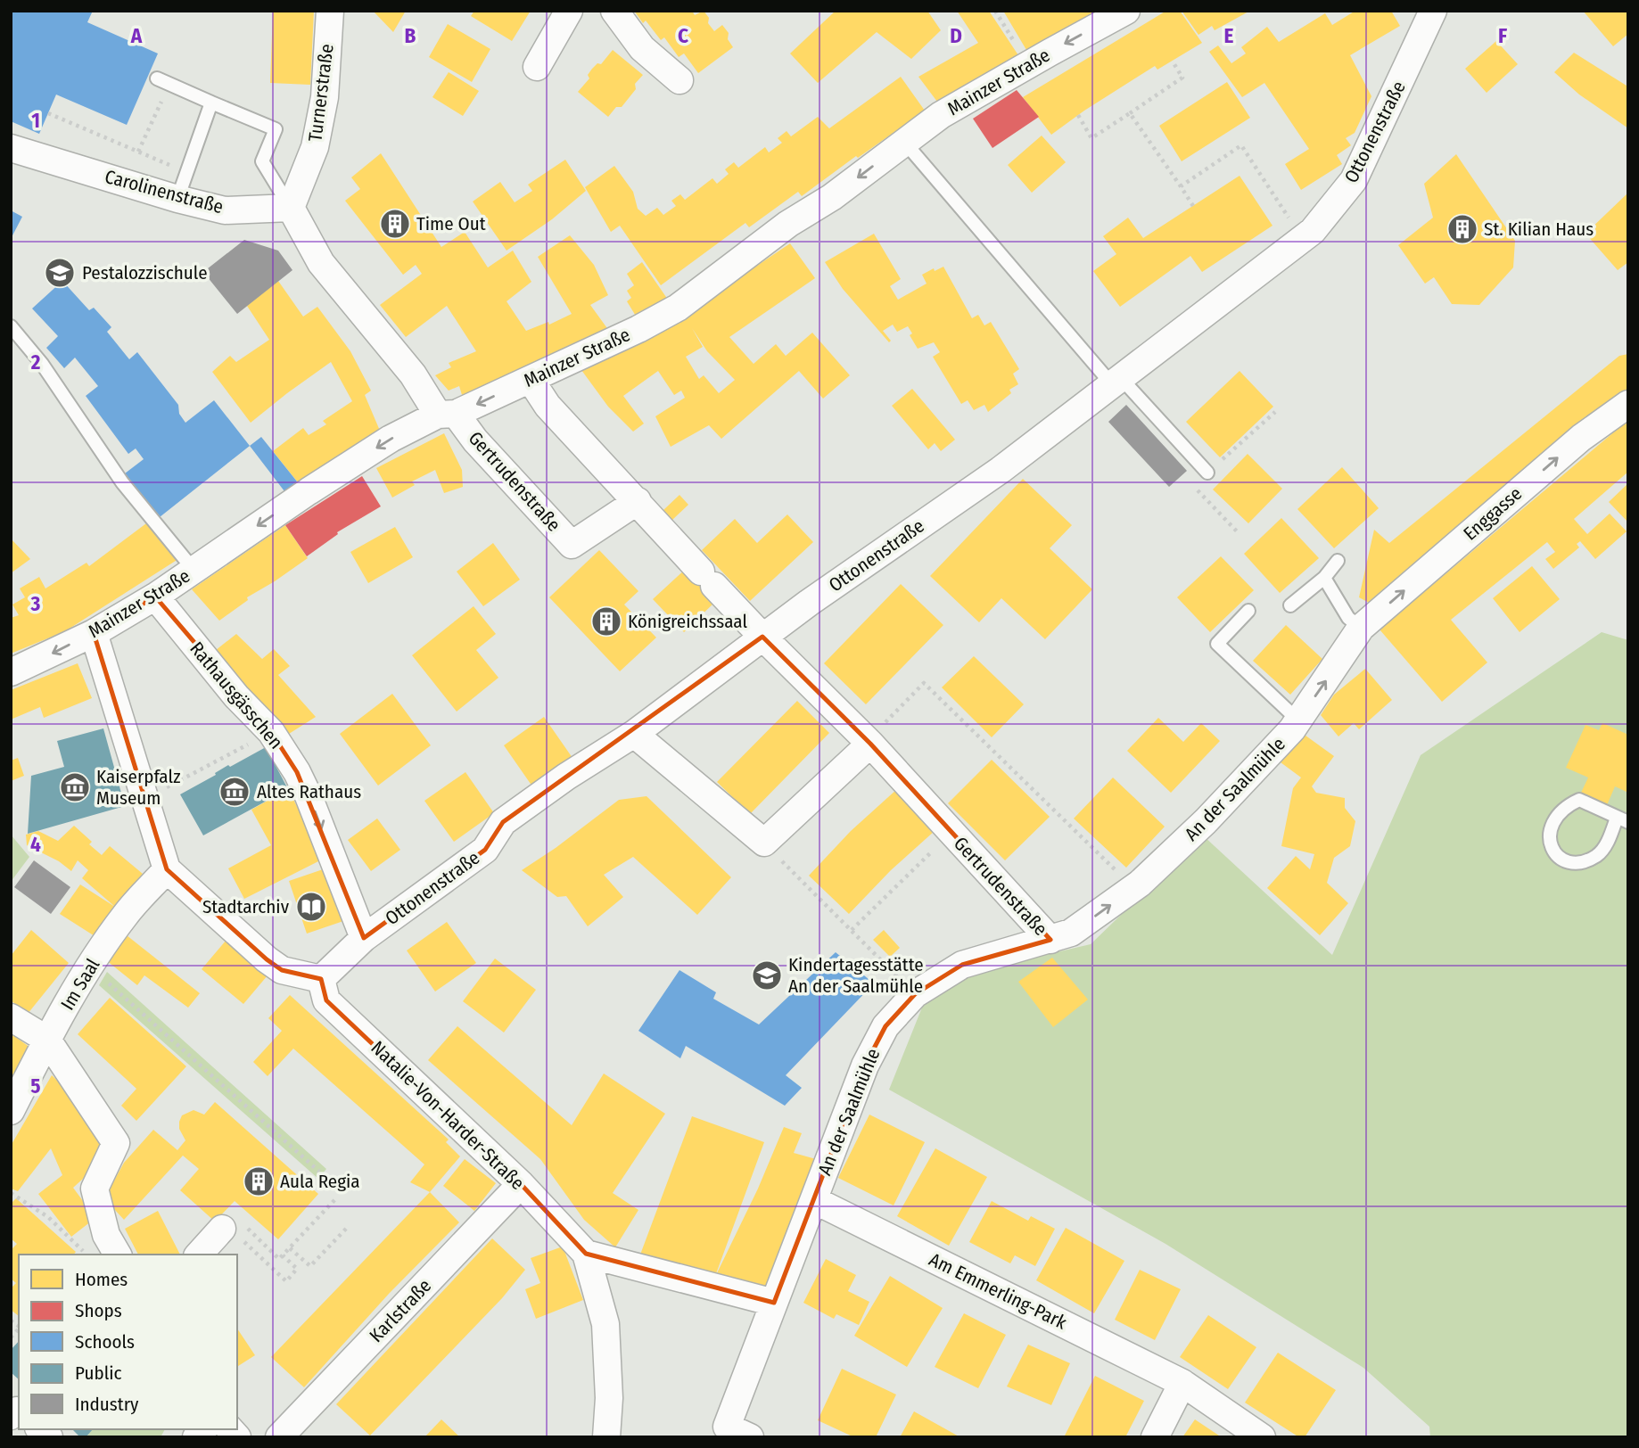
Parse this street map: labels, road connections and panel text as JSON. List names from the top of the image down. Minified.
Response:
{"streets":{"street":["Mainzer Straße","Turnerstraße","Ottonenstraße","Carolinenstraße","Gertrudenstraße","Enggasse","Rathausgässchen","An der Saalmühle","Im Saal","Natalie-Von-Harder-Straße","Am Emmerling-Park","Karlstraße"]},"crossings":[["Mainzer Straße","Gertrudenstraße"],["Mainzer Straße","Rathausgässchen"],["Turnerstraße","Carolinenstraße"],["Ottonenstraße","Gertrudenstraße"],["Ottonenstraße","Rathausgässchen"],["Ottonenstraße","Natalie-Von-Harder-Straße"],["Gertrudenstraße","An der Saalmühle"],["Enggasse","An der Saalmühle"],["An der Saalmühle","Am Emmerling-Park"],["Natalie-Von-Harder-Straße","Karlstraße"]],"one_way":["Mainzer Straße","Enggasse","Rathausgässchen"],"places":{"building":["Time Out","St. Kilian Haus","Königreichssaal","Aula Regia"],"school or university":["Pestalozzischule","Kindertagesstätte An der Saalmühle"],"museum":["Kaiserpfalz Museum","Altes Rathaus"],"library":["Stadtarchiv"]},"legend":["Homes","Shops","Schools","Public","Industry"],"grid":{"columns":["A","B","C","D","E","F"],"rows":["1","2","3","4","5"]}}
